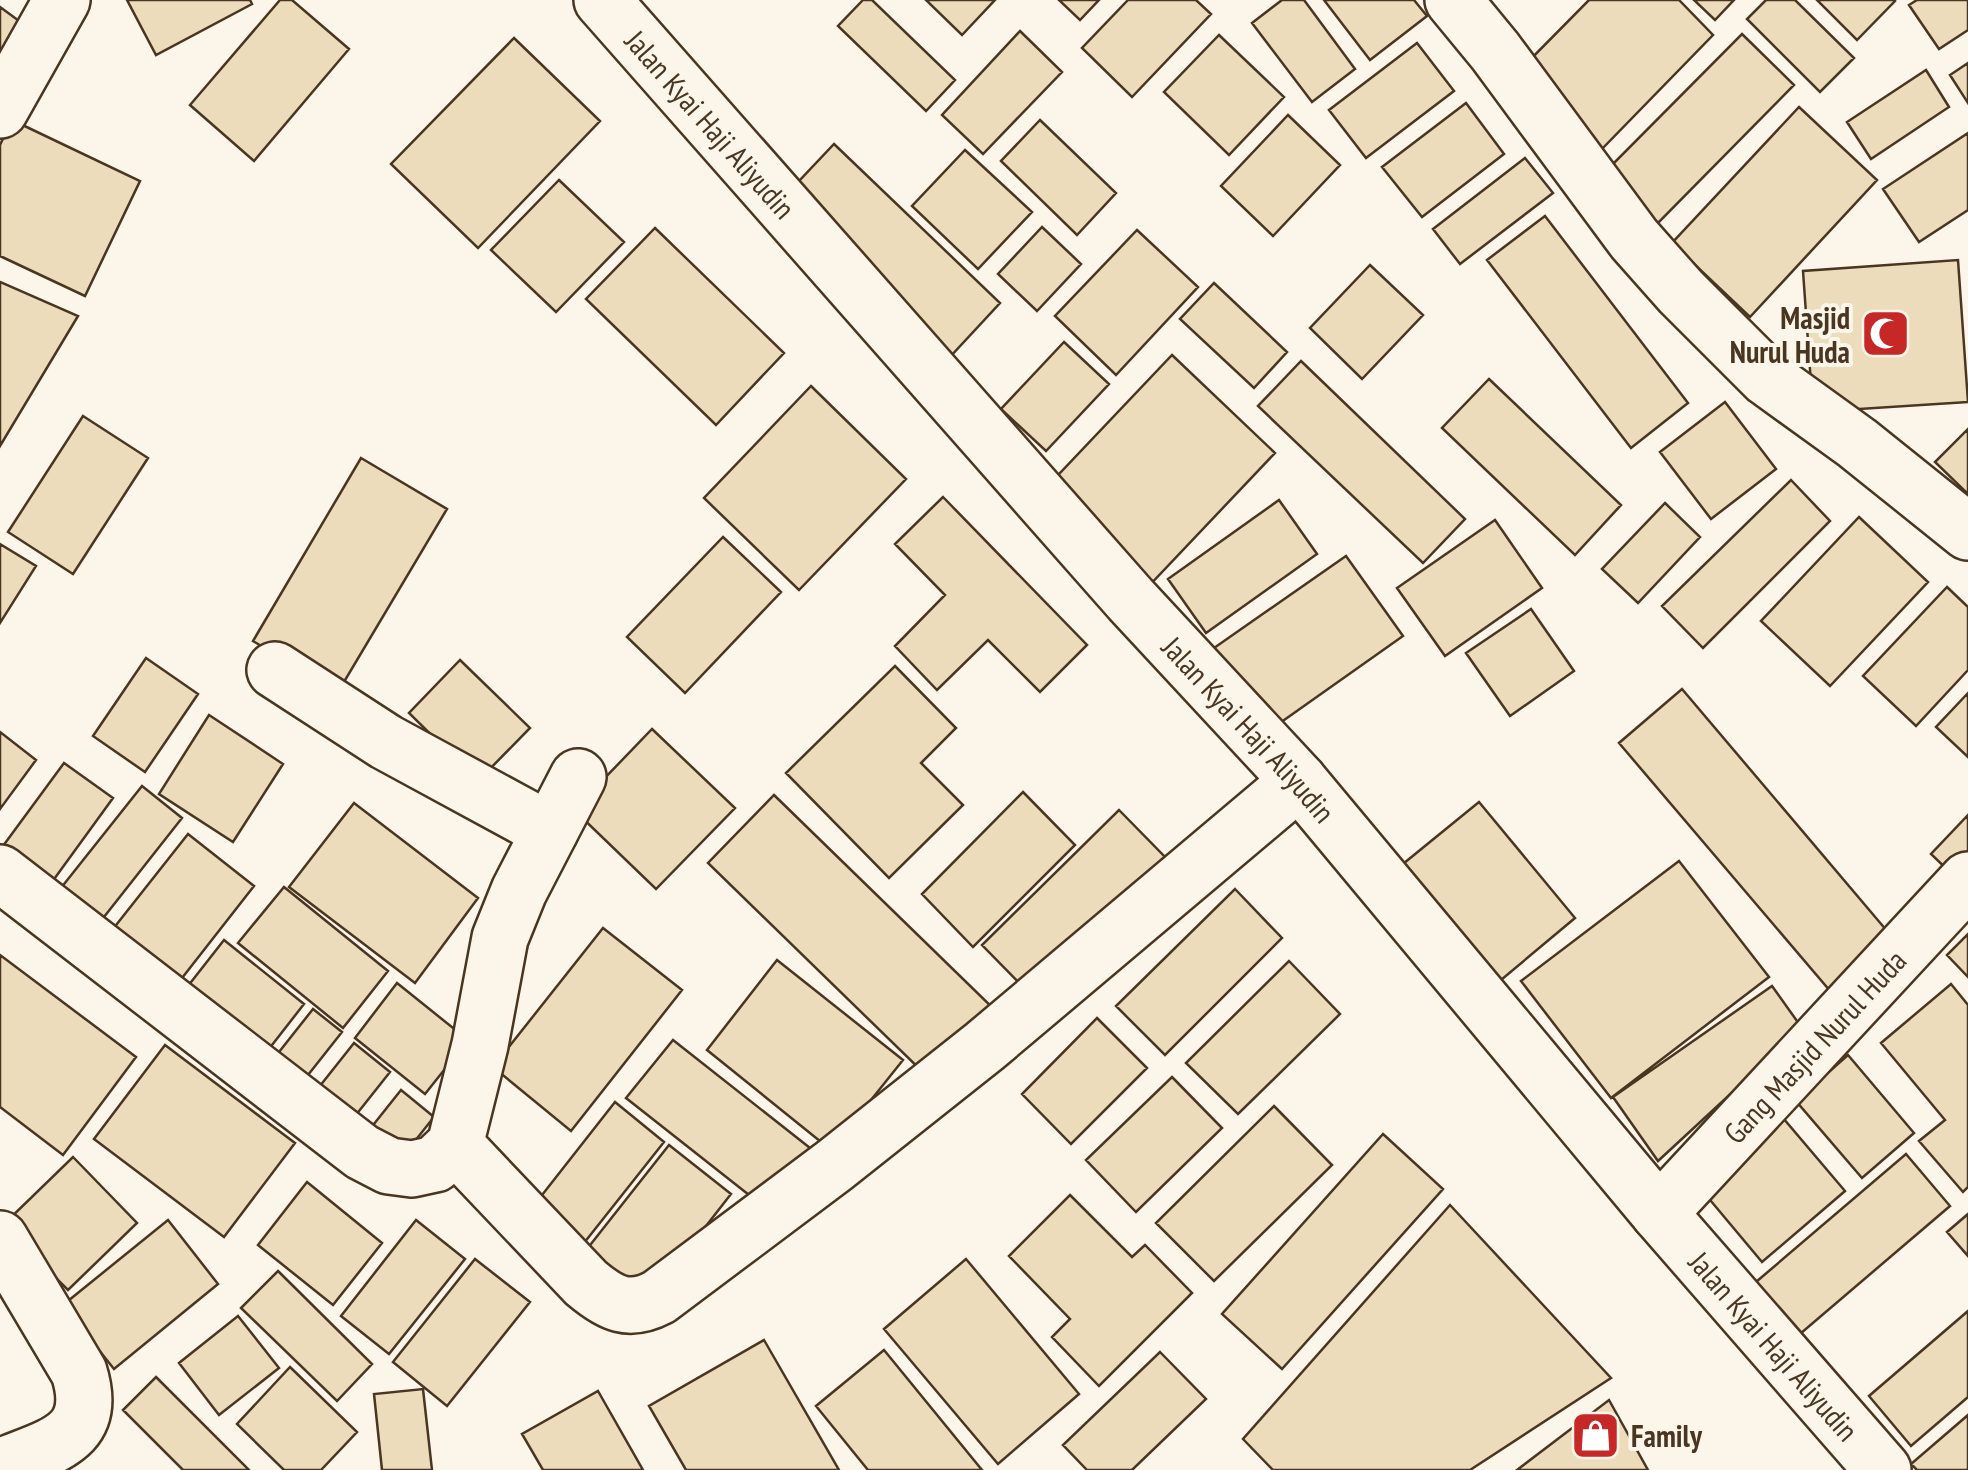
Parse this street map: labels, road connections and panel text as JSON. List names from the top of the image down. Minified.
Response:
{"streets":{"street":["Jalan Kyai Haji Aliyudin","Gang Masjid Nurul Huda"]},"crossings":[["Jalan Kyai Haji Aliyudin","Gang Masjid Nurul Huda"]],"places":{"mosque":["Masjid Nurul Huda"],"shop":["Family"]}}
